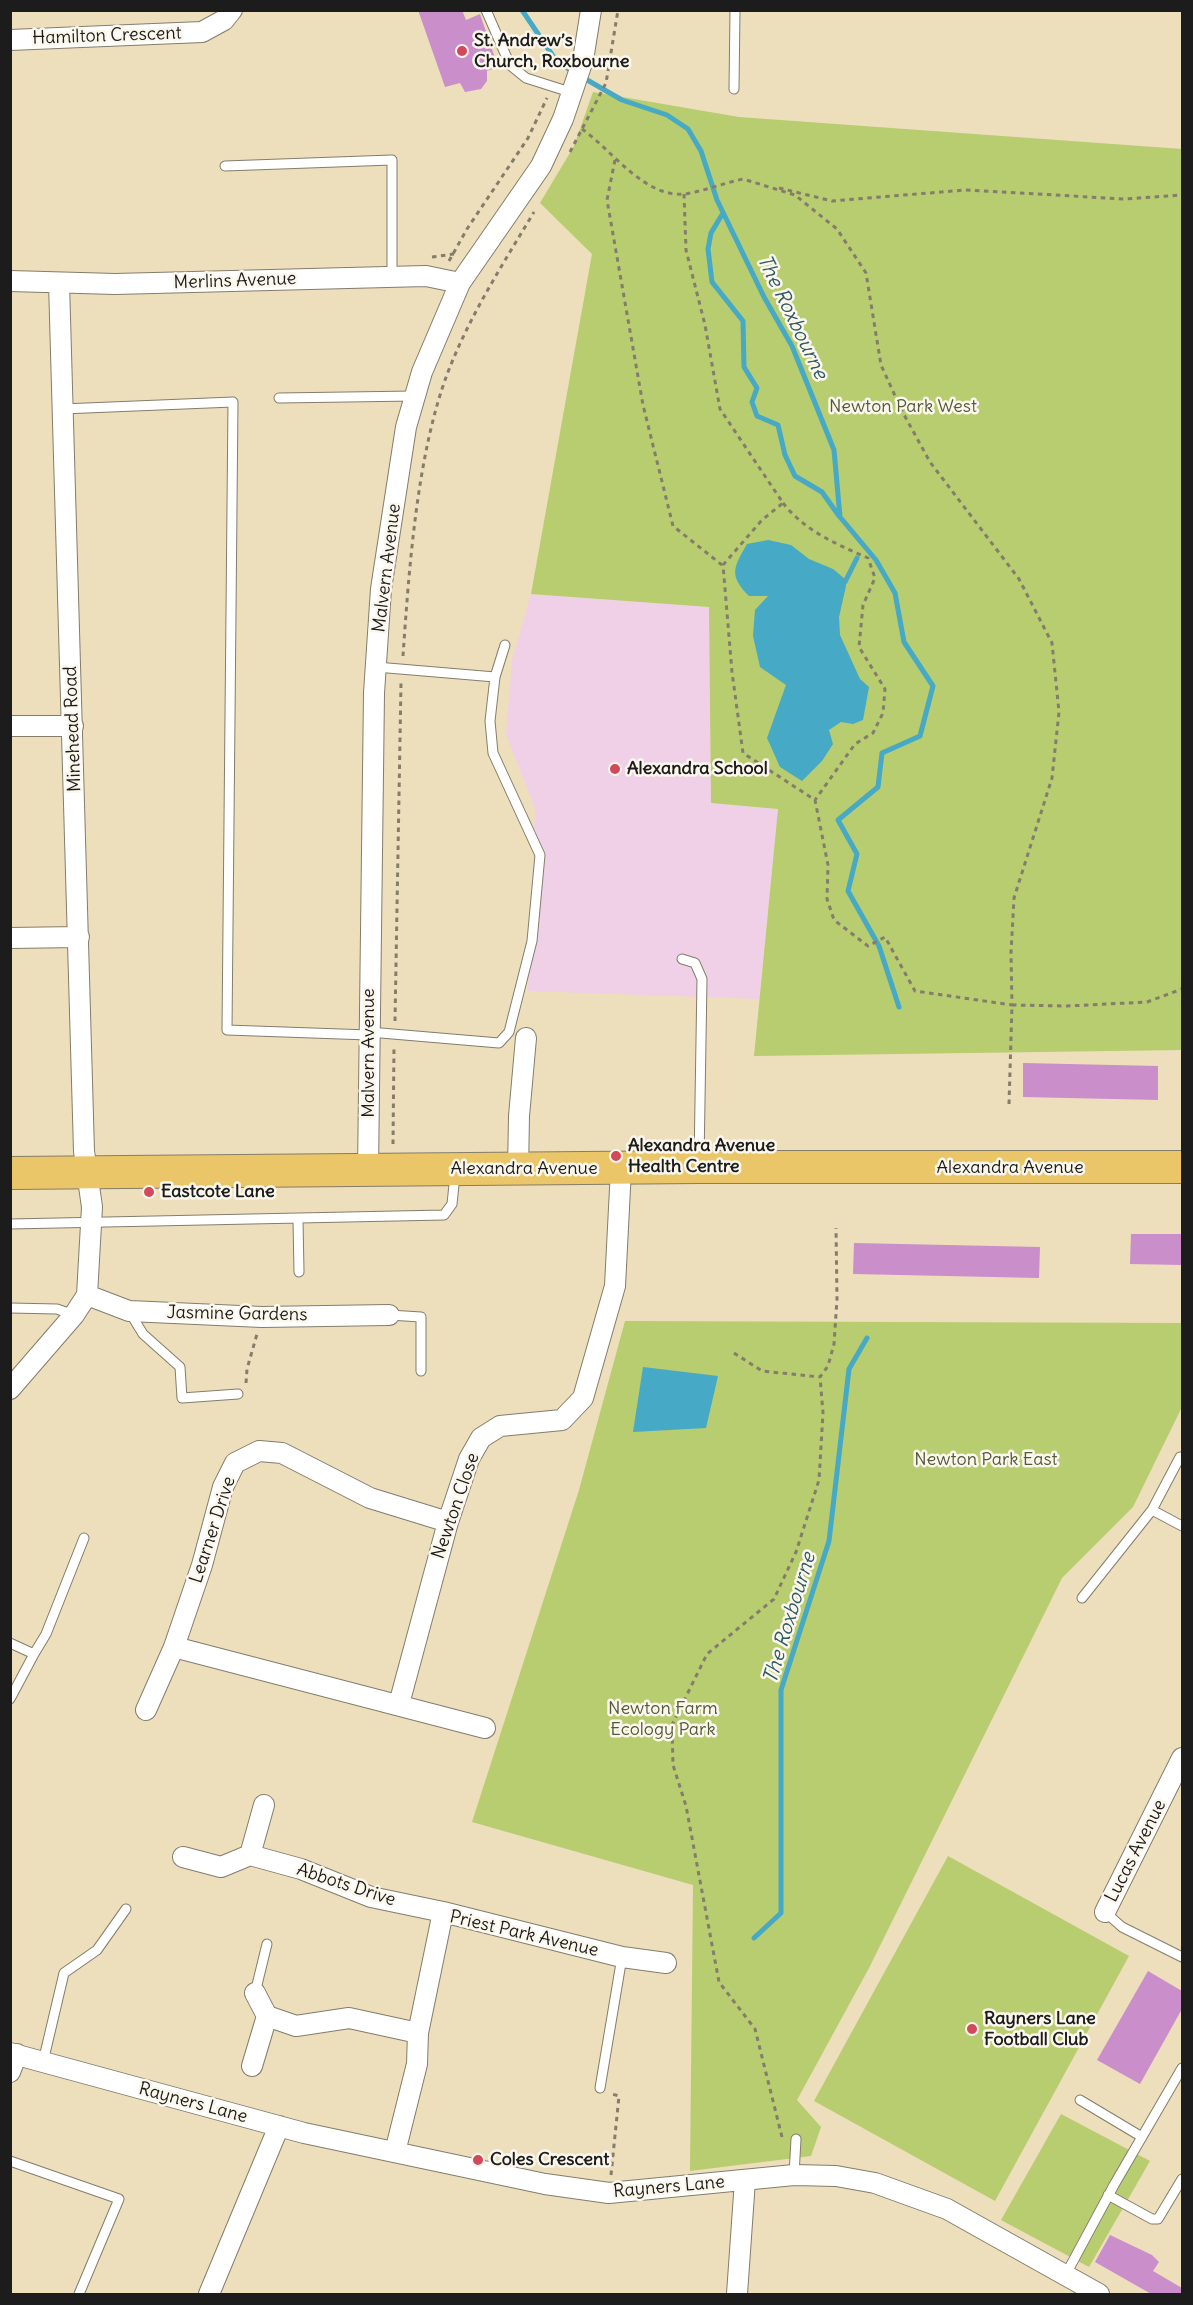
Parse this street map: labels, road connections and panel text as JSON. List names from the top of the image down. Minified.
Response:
{"streets":{"main road":["Alexandra Avenue"],"street":["Hamilton Crescent","Merlins Avenue","Malvern Avenue","Minehead Road","Jasmine Gardens","Newton Close","Learner Drive","Lucas Avenue","Abbots Drive","Priest Park Avenue","Rayners Lane"]},"crossings":[["Merlins Avenue","Malvern Avenue"],["Merlins Avenue","Minehead Road"],["Malvern Avenue","Alexandra Avenue"],["Minehead Road","Alexandra Avenue"],["Minehead Road","Jasmine Gardens"],["Alexandra Avenue","Newton Close"],["Newton Close","Learner Drive"],["Abbots Drive","Priest Park Avenue"],["Priest Park Avenue","Rayners Lane"]],"water":["The Roxbourne"],"parks":["Newton Park West","Newton Park East","Newton Farm Ecology Park"],"places":["St. Andrew’s Church, Roxbourne","Alexandra School","Alexandra Avenue Health Centre","Eastcote Lane","Rayners Lane Football Club","Coles Crescent"]}
